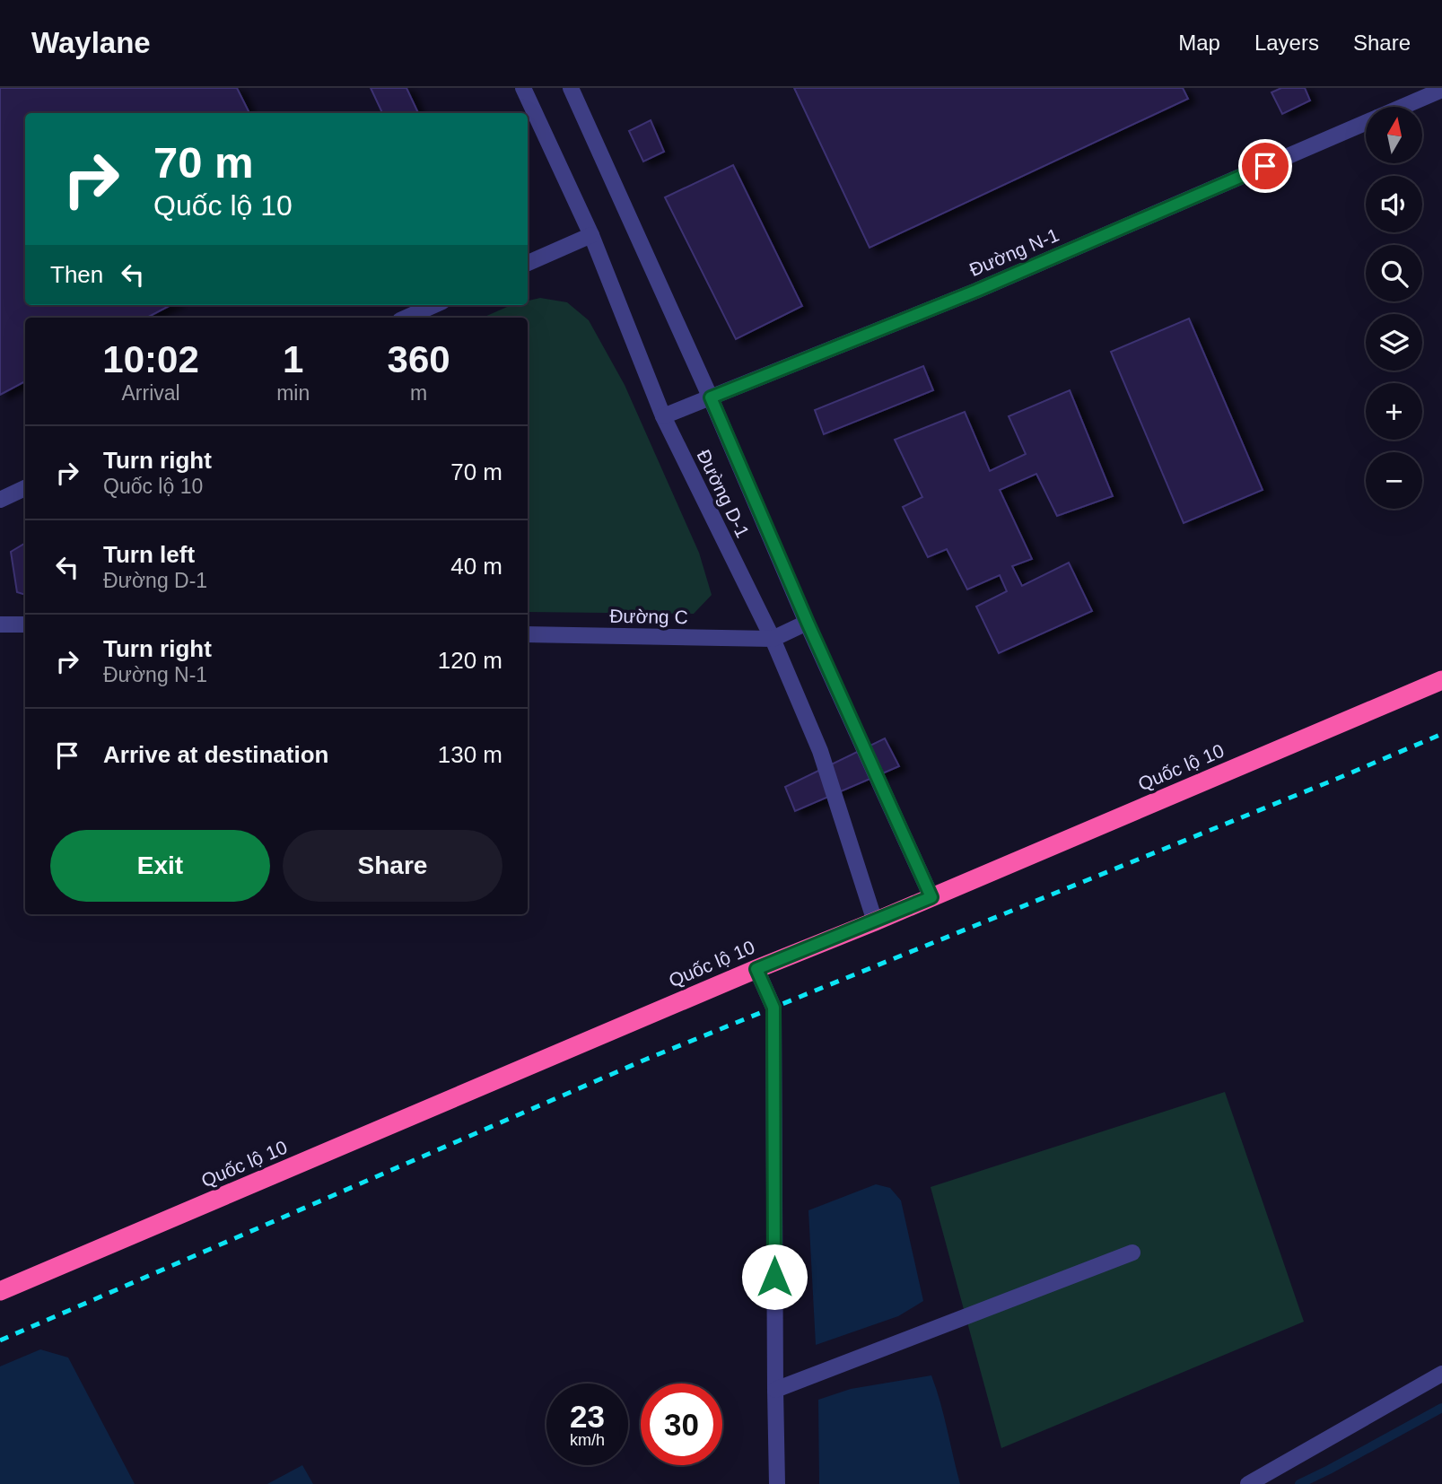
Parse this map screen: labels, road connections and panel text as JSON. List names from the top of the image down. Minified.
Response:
{"streets":{"highway":["Quốc lộ 10"],"street":["Đường N-1","Đường D-1","Đường C"]},"crossings":[["Đường N-1","Đường D-1"],["Đường D-1","Đường C"],["Đường D-1","Quốc lộ 10"]],"north":"top","page":{"header":"Waylane","nav":["Map","Layers","Share"],"map_buttons":["+","−"],"turn":["70 m","Quốc lộ 10"],"then":"Then","eta":["10:02","Arrival","1","min","360","m"],"list":[{"name":"Turn right","note":"Quốc lộ 10","value":"70 m"},{"name":"Turn left","note":"Đường D-1","value":"40 m"},{"name":"Turn right","note":"Đường N-1","value":"120 m"},{"name":"Arrive at destination","value":"130 m"}],"buttons":["Exit","Share"],"speed":"23 km/h","limit":"30"}}
